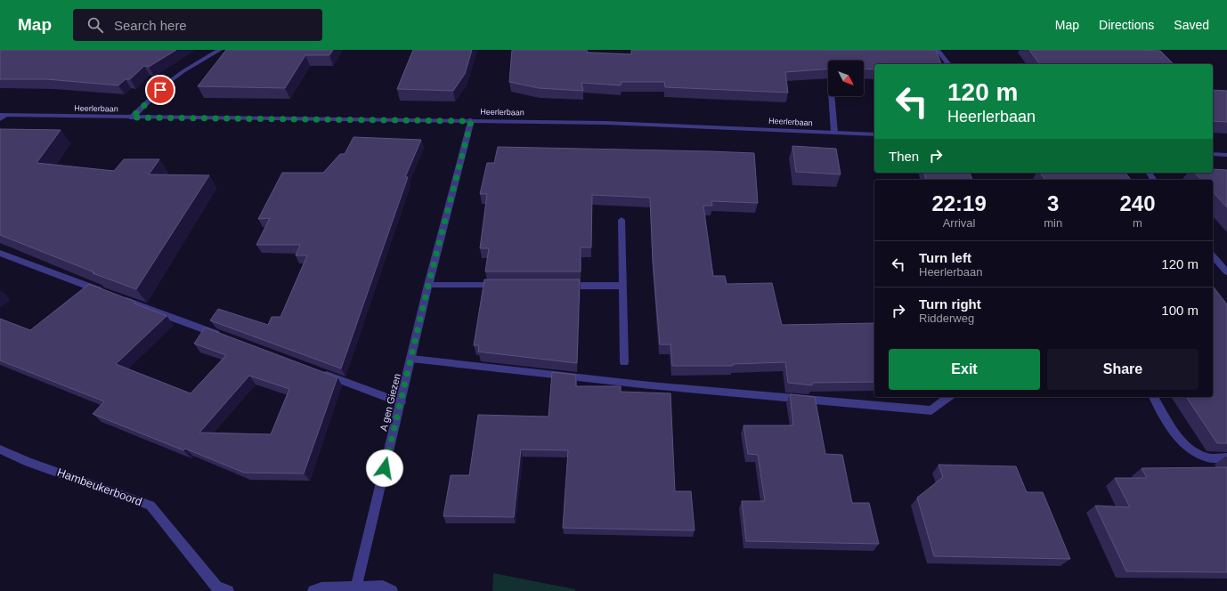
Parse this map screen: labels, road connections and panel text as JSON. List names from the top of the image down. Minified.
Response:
{"streets":{"street":["Heerlerbaan","A gen Giezen","Hambeukerboord"]},"crossings":[["Heerlerbaan","A gen Giezen"]],"north":"bottom right","page":{"header":"Map","search":"Search here","nav":["Map","Directions","Saved"],"turn":["120 m","Heerlerbaan"],"then":"Then","eta":["22:19","Arrival","3","min","240","m"],"list":[{"name":"Turn left","note":"Heerlerbaan","value":"120 m"},{"name":"Turn right","note":"Ridderweg","value":"100 m"}],"buttons":["Exit","Share"]}}
